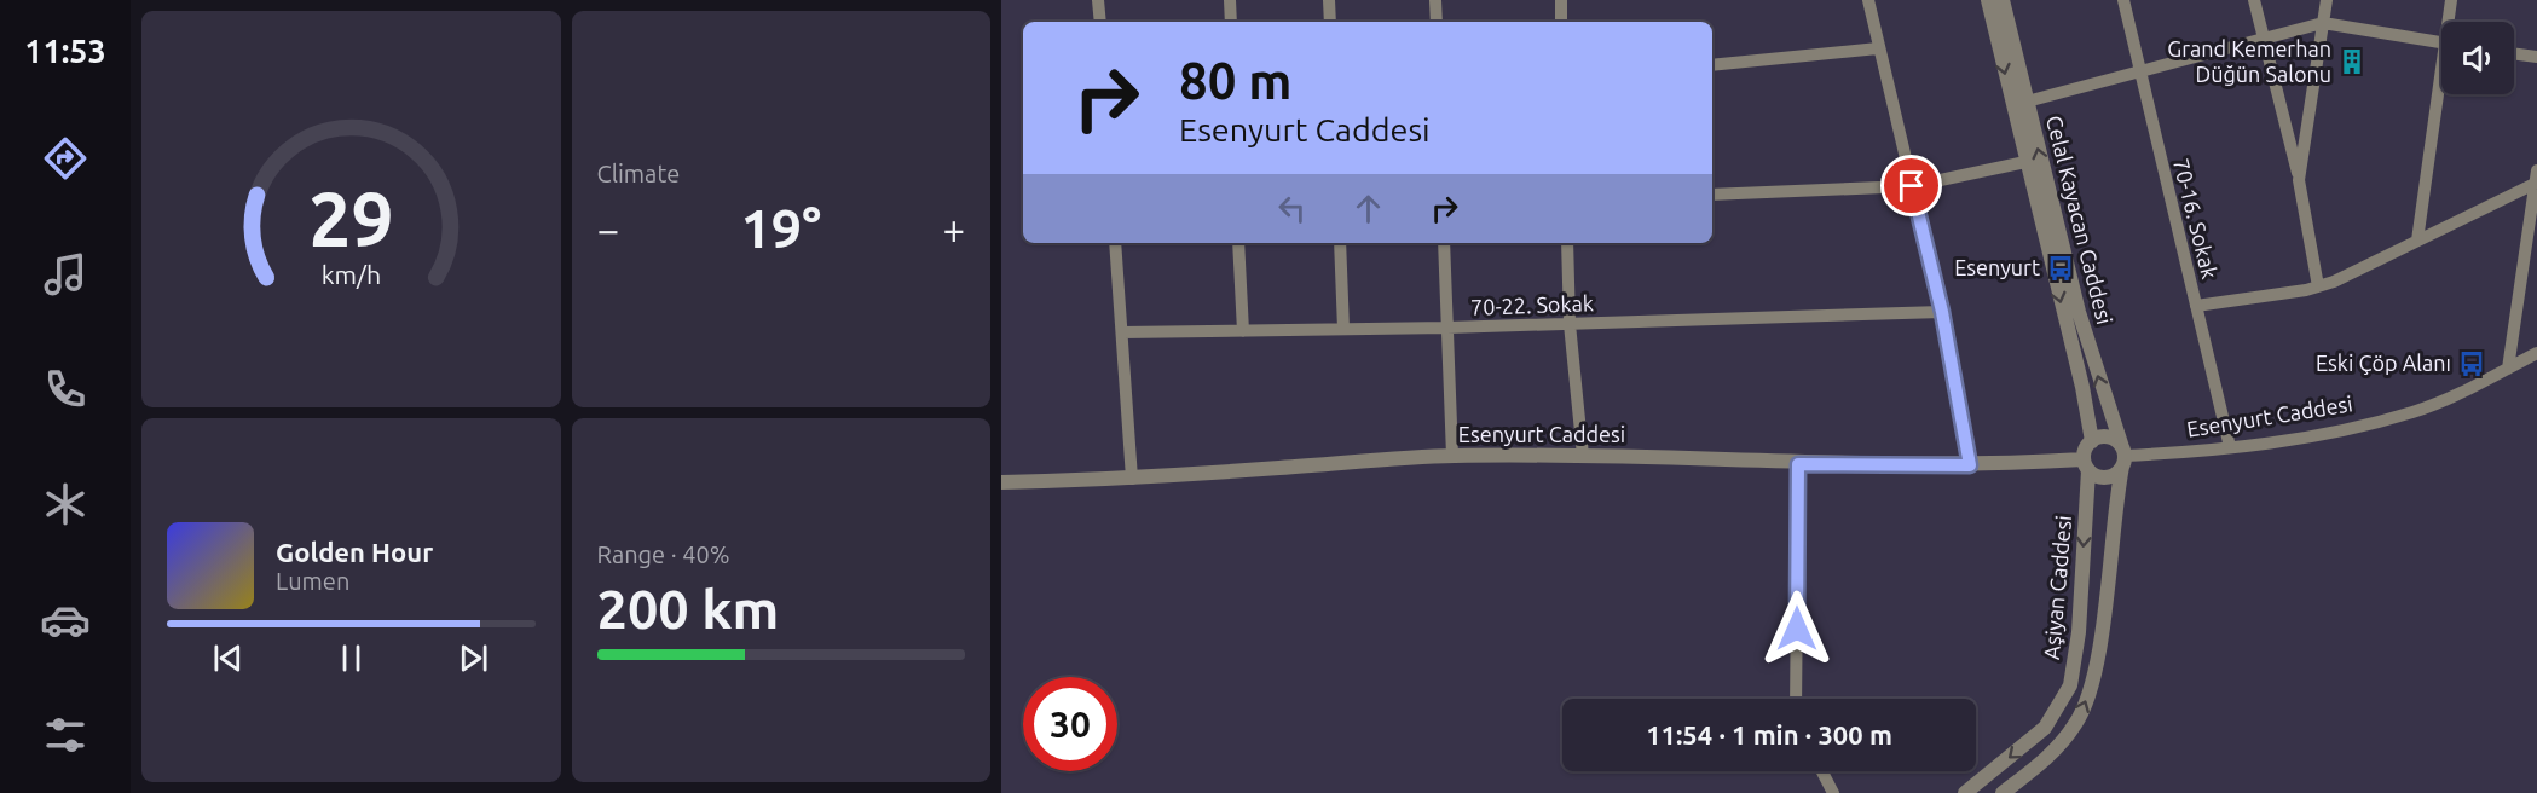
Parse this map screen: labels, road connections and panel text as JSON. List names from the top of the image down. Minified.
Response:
{"streets":{"street":["70-16. Sokak","Celal Kayacan Caddesi","70-22. Sokak","Esenyurt Caddesi","Aşiyan Caddesi"]},"crossings":[["70-16. Sokak","Esenyurt Caddesi"],["Celal Kayacan Caddesi","Esenyurt Caddesi"],["Celal Kayacan Caddesi","Aşiyan Caddesi"],["Esenyurt Caddesi","Aşiyan Caddesi"]],"places":{"building":["Grand Kemerhan Düğün Salonu"],"bus stop":["Esenyurt","Eski Çöp Alanı"]},"page":{"tabs":"11:53","tile":["Climate",["Range · 40%","200 km"]],"turn":["80 m","Esenyurt Caddesi"],"heat":["−","19°","+"],"song":["Golden Hour","Lumen"],"limit":"30","trip":"11:54 · 1 min · 300 m","gauge":["29","km/h"]}}
